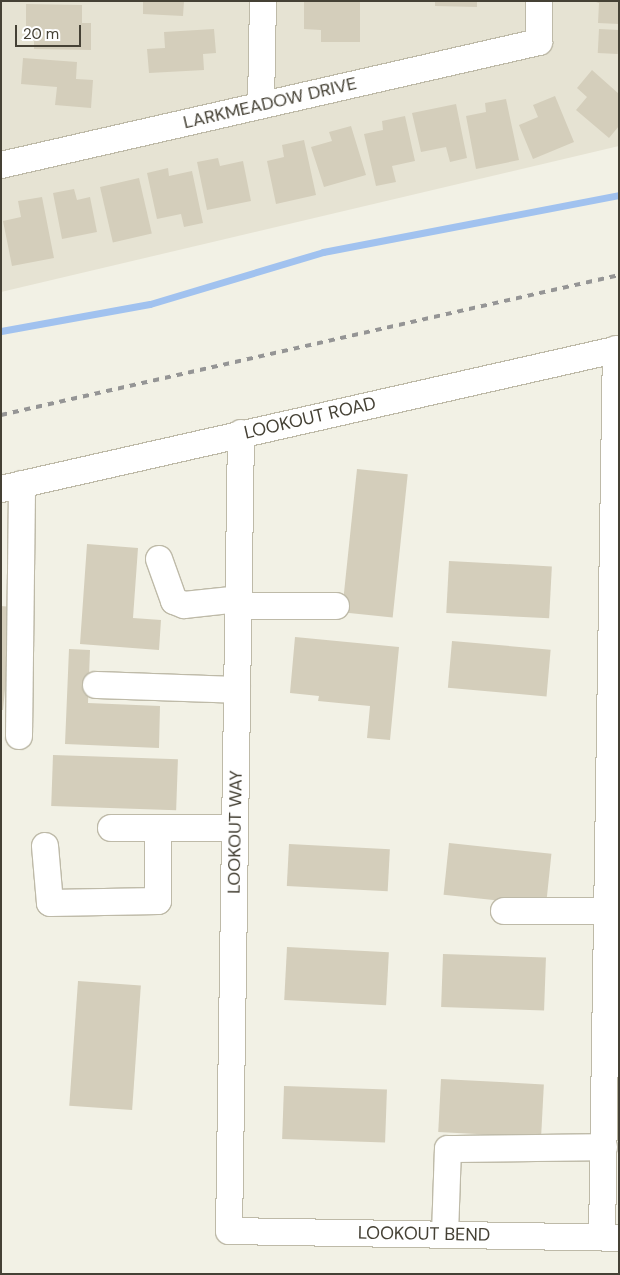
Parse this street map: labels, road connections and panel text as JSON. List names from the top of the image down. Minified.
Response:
{"streets":{"street":["LARKMEADOW DRIVE","LOOKOUT ROAD","LOOKOUT WAY","LOOKOUT BEND"]},"crossings":[["LOOKOUT ROAD","LOOKOUT WAY"],["LOOKOUT WAY","LOOKOUT BEND"]],"scale_bar":"20 m"}
